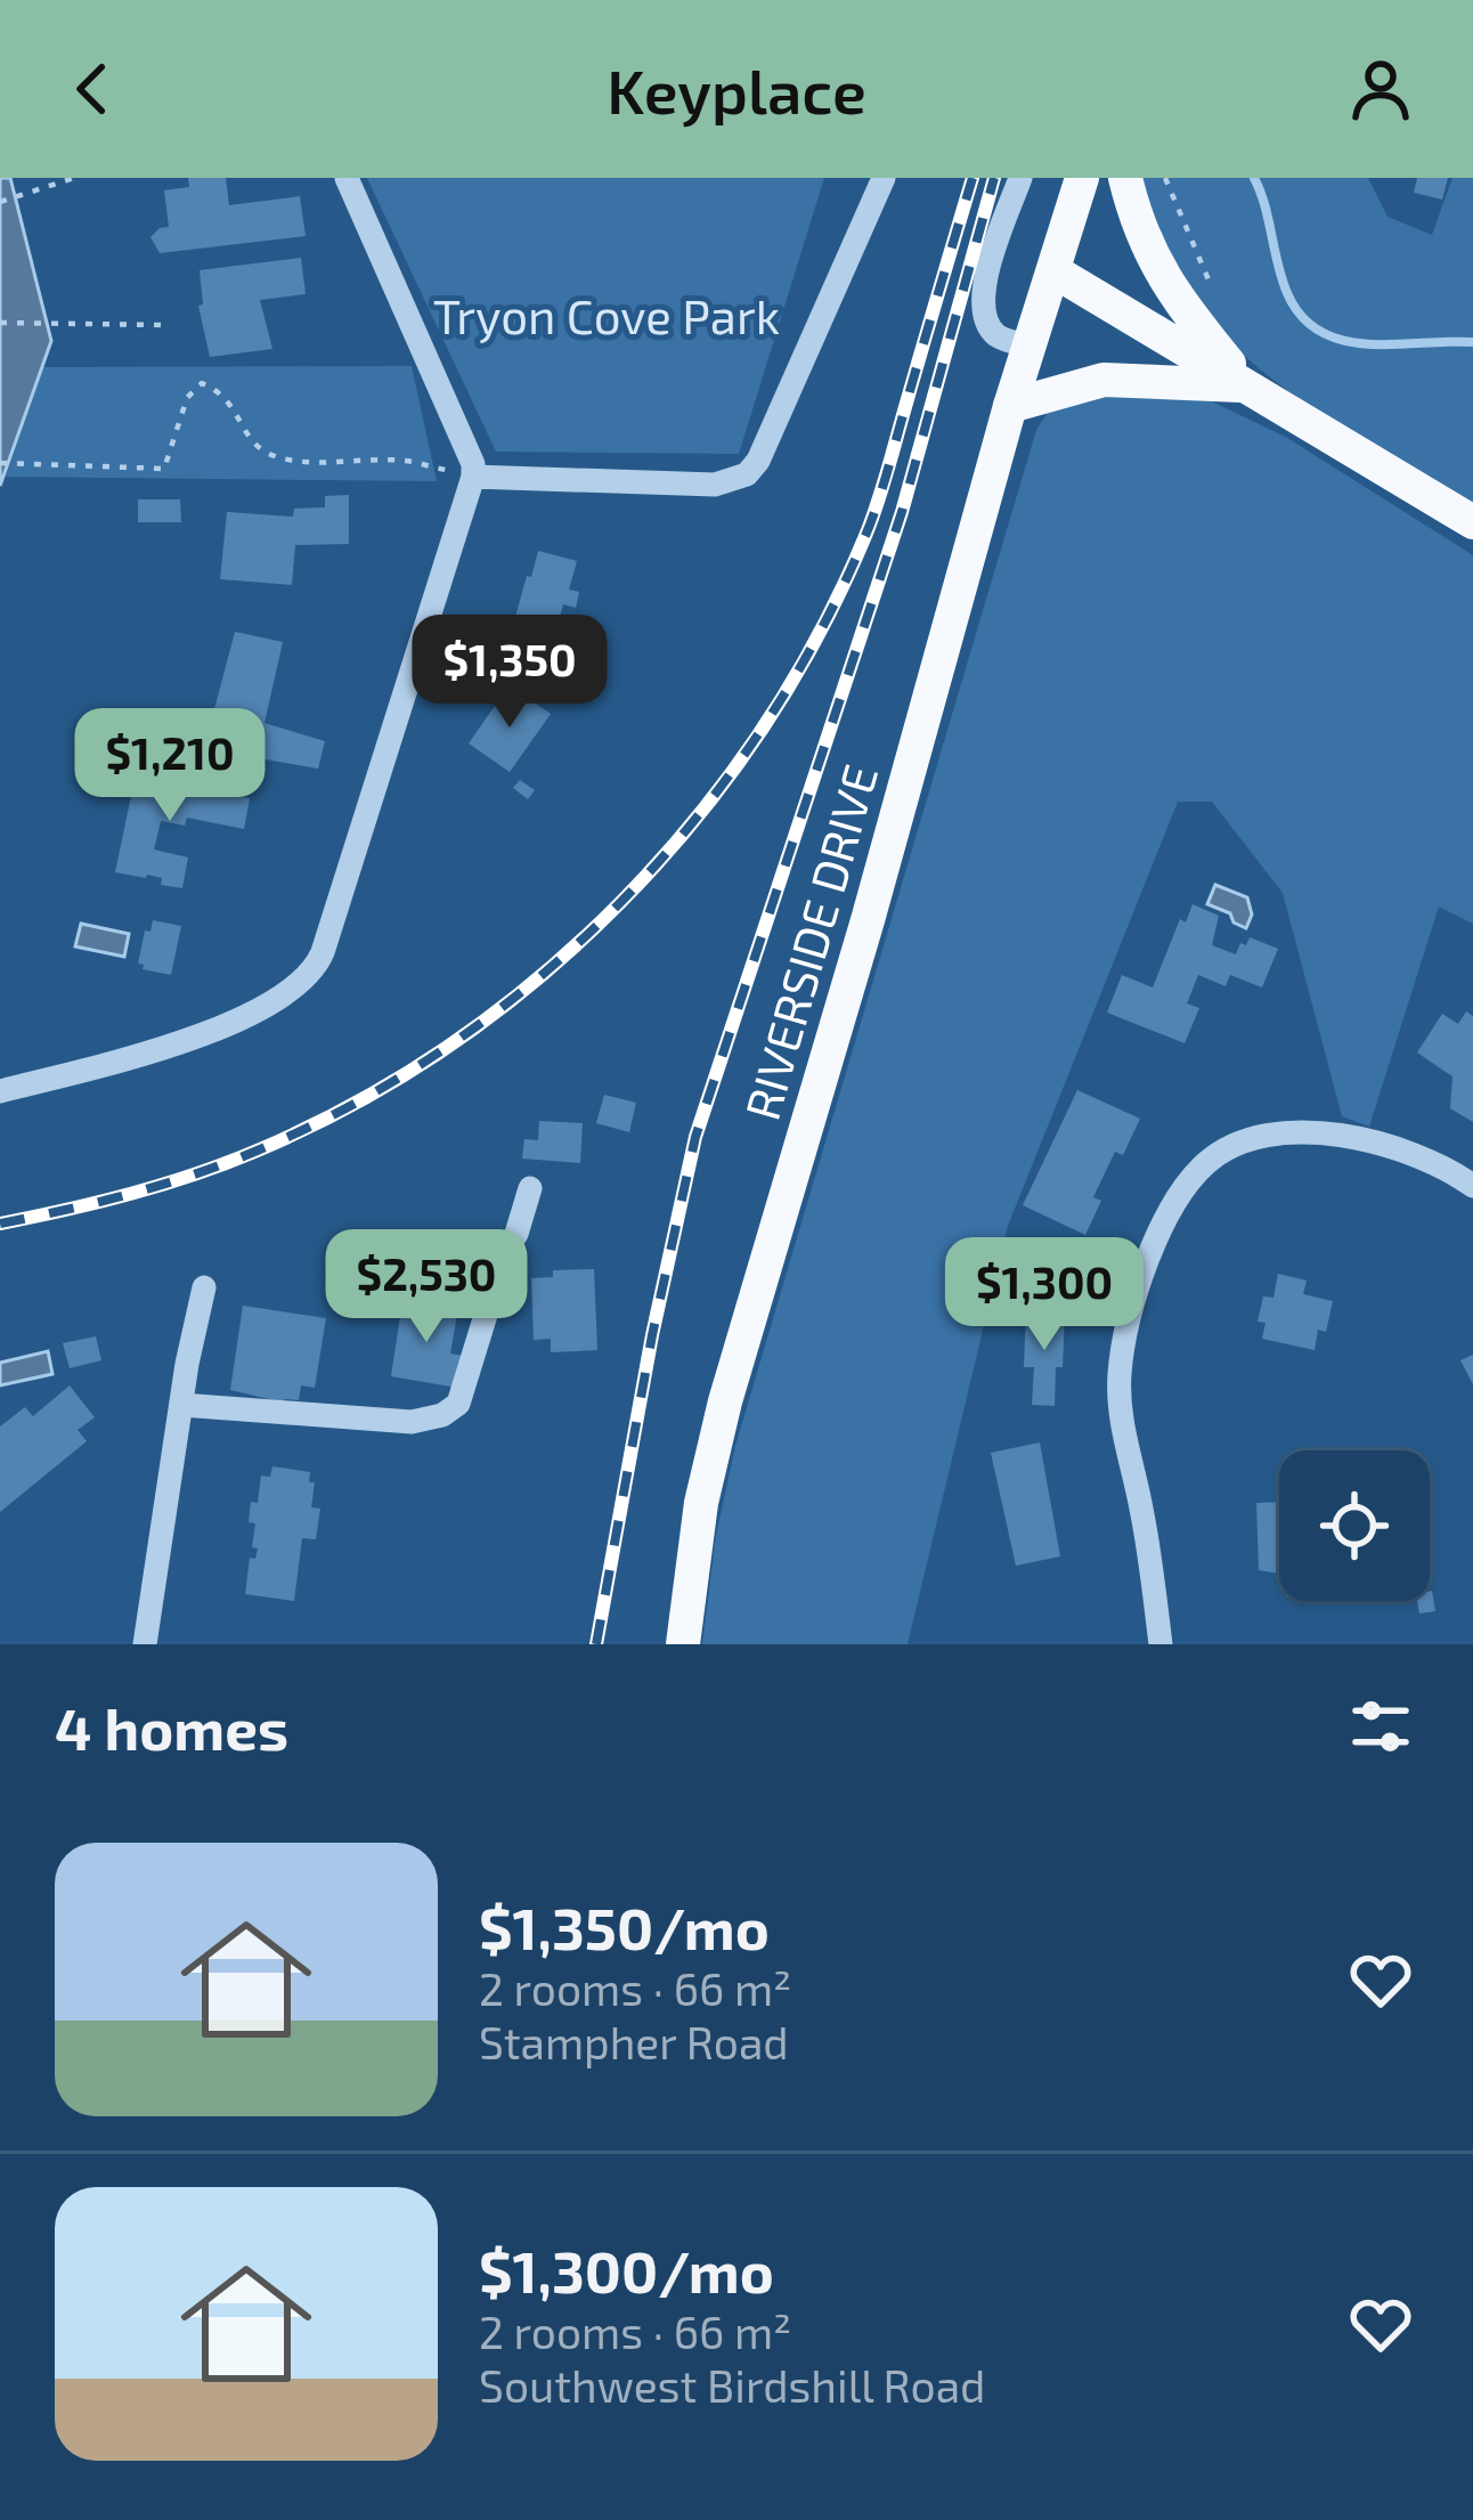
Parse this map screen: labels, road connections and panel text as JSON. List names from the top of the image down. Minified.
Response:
{"streets":{"main road":["RIVERSIDE DRIVE"]},"parks":["Tryon Cove Park"],"page":{"header":"Keyplace","price":["$1,350","$1,210","$2,530","$1,300"],"heading":"4 homes","list":[{"name":"$1,350/mo","note":"2 rooms · 66 m² · Stampher Road"},{"name":"$1,300/mo","note":"2 rooms · 66 m² · Southwest Birdshill Road"}]}}
